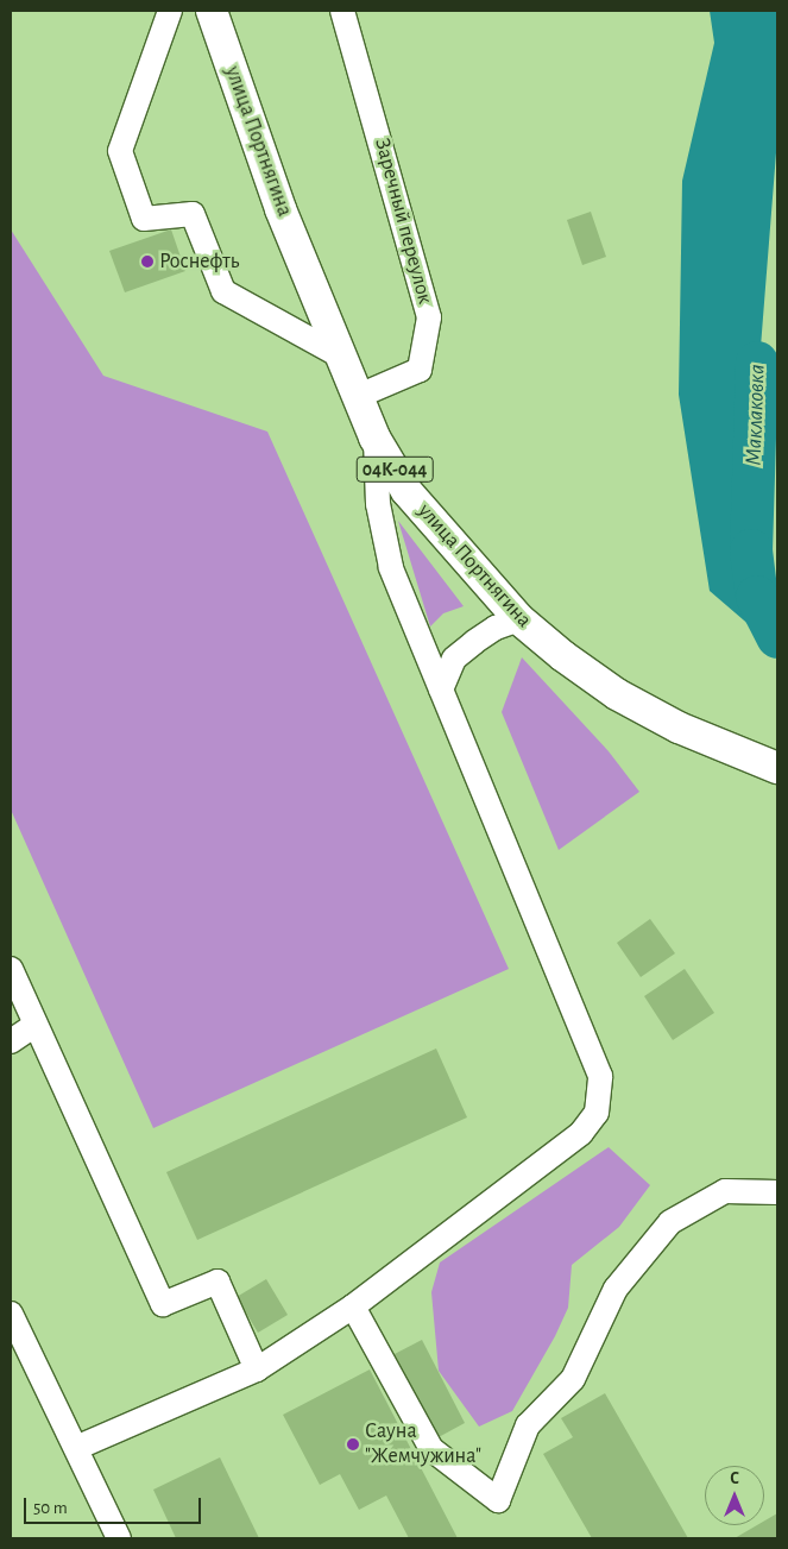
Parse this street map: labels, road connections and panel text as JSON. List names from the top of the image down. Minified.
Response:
{"streets":{"main road":["улица Портнягина","04К-044"],"street":["Заречный переулок"]},"crossings":[["улица Портнягина","Заречный переулок"]],"water":["Маклаковка"],"places":["Роснефть","Сауна \"Жемчужина\""],"scale_bar":"50 m","north":"top"}
